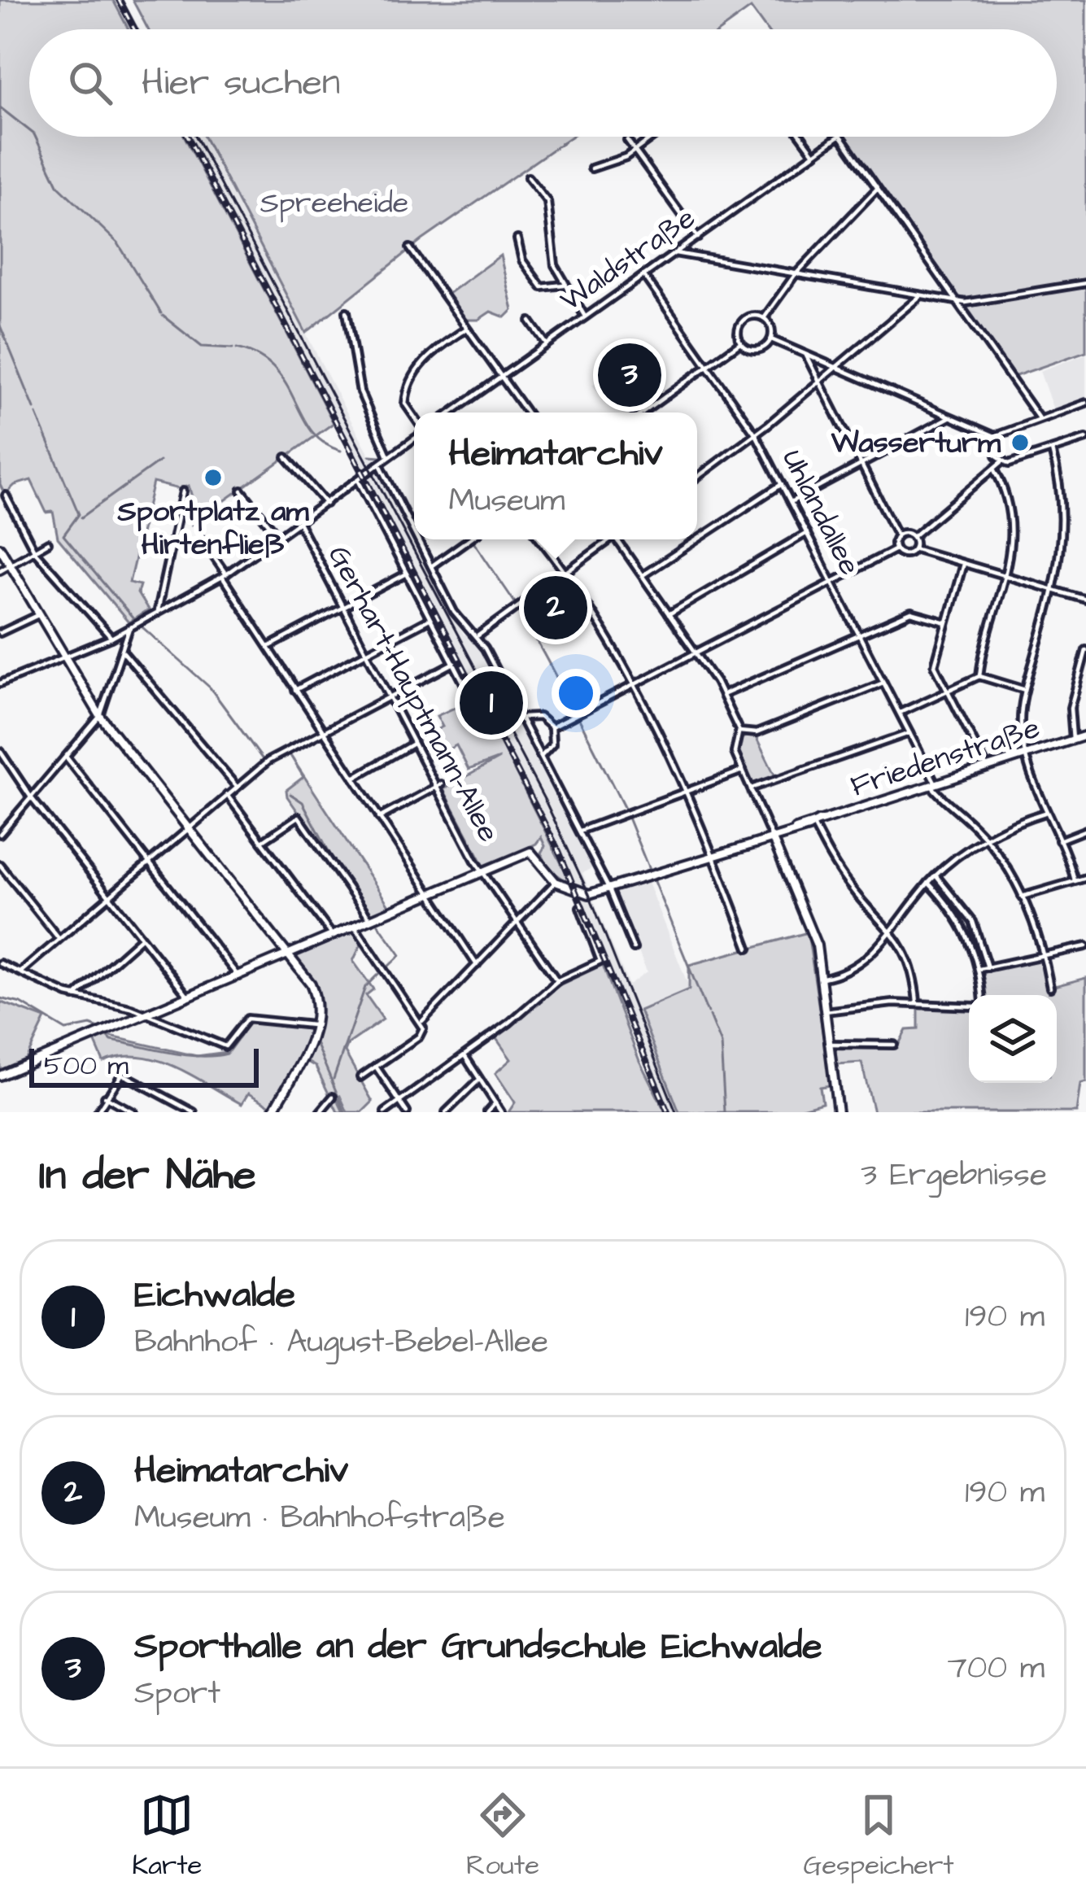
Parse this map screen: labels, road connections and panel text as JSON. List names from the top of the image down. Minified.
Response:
{"streets":{"street":["Waldstraße","Uhlandallee","Gerhart-Hauptmann-Allee","Friedenstraße"]},"crossings":[["Waldstraße","Uhlandallee"],["Uhlandallee","Friedenstraße"]],"parks":["Spreeheide"],"places":["Wasserturm","Sportplatz am Hirtenfließ"],"scale_bar":"500 m","page":{"search":"Hier suchen","pins":["3","2","1"],"popup":["Heimatarchiv","Museum"],"scale":"500 m","heading":["In der Nähe","3 Ergebnisse"],"list":[{"mark":"1","name":"Eichwalde","note":"Bahnhof · August-Bebel-Allee","value":"190 m"},{"mark":"2","name":"Heimatarchiv","note":"Museum · Bahnhofstraße","value":"190 m"},{"mark":"3","name":"Sporthalle an der Grundschule Eichwalde","note":"Sport","value":"700 m"}],"nav":["Karte","Route","Gespeichert"]}}
